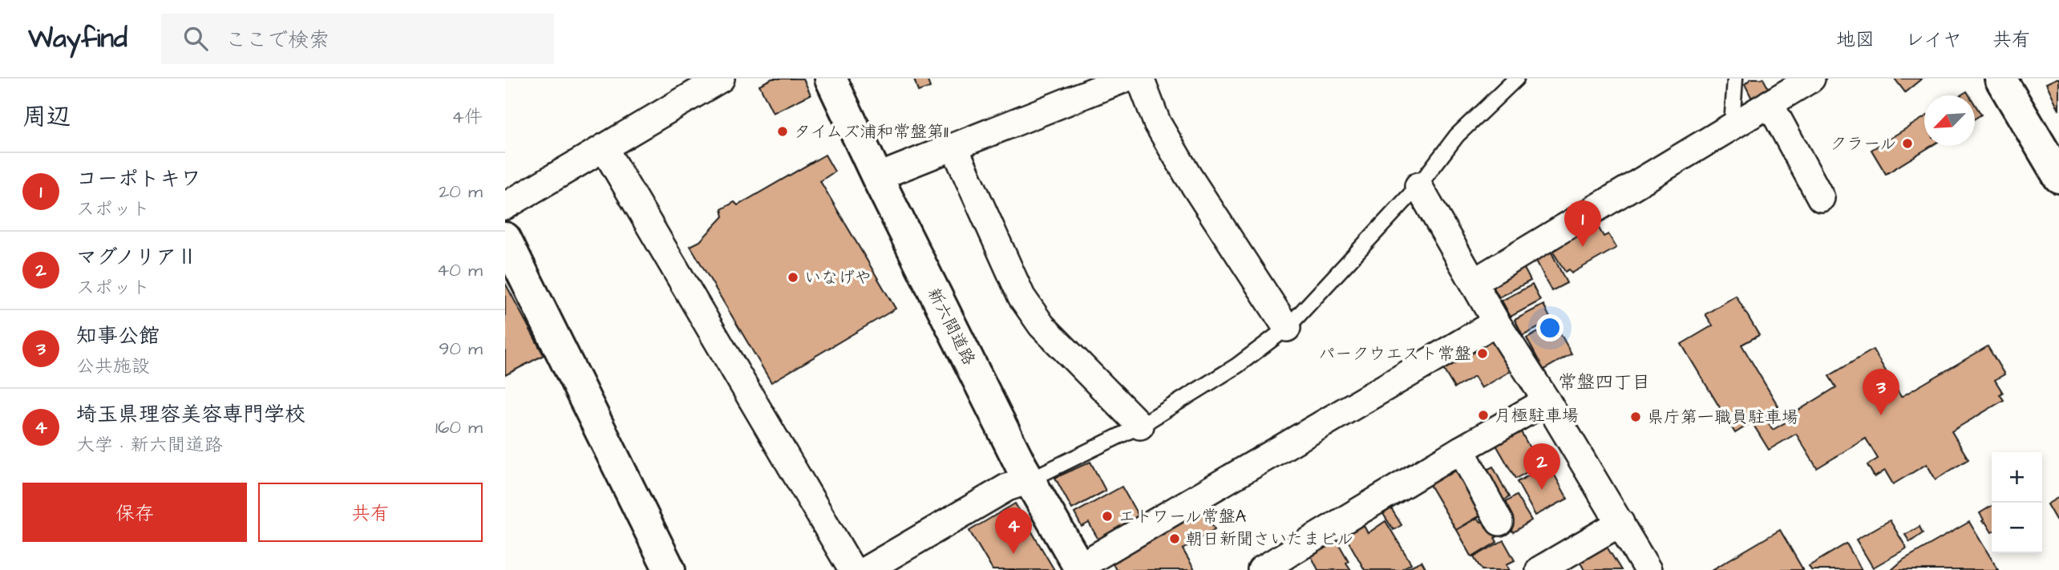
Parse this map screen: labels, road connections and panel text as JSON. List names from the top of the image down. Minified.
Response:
{"streets":{"street":["新六間道路"]},"districts":["常盤四丁目"],"places":["タイムズ浦和常盤第11","クラール","いなげや","パークウエスト常盤","月極駐車場","県庁第一職員駐車場","エトワール常盤A","朝日新聞さいたまビル"],"north":"bottom left","page":{"header":"Wayfind","search":"ここで検索","nav":["地図","レイヤ","共有"],"heading":["周辺","4件"],"list":[{"mark":"1","name":"コーポトキワ","note":"スポット","value":"20 m"},{"mark":"2","name":"マグノリアⅡ","note":"スポット","value":"40 m"},{"mark":"3","name":"知事公館","note":"公共施設","value":"90 m"},{"mark":"4","name":"埼玉県理容美容専門学校","note":"大学 · 新六間道路","value":"160 m"}],"pins":["1","3","2","4"],"map_buttons":["+","−"],"buttons":["保存","共有"]}}
